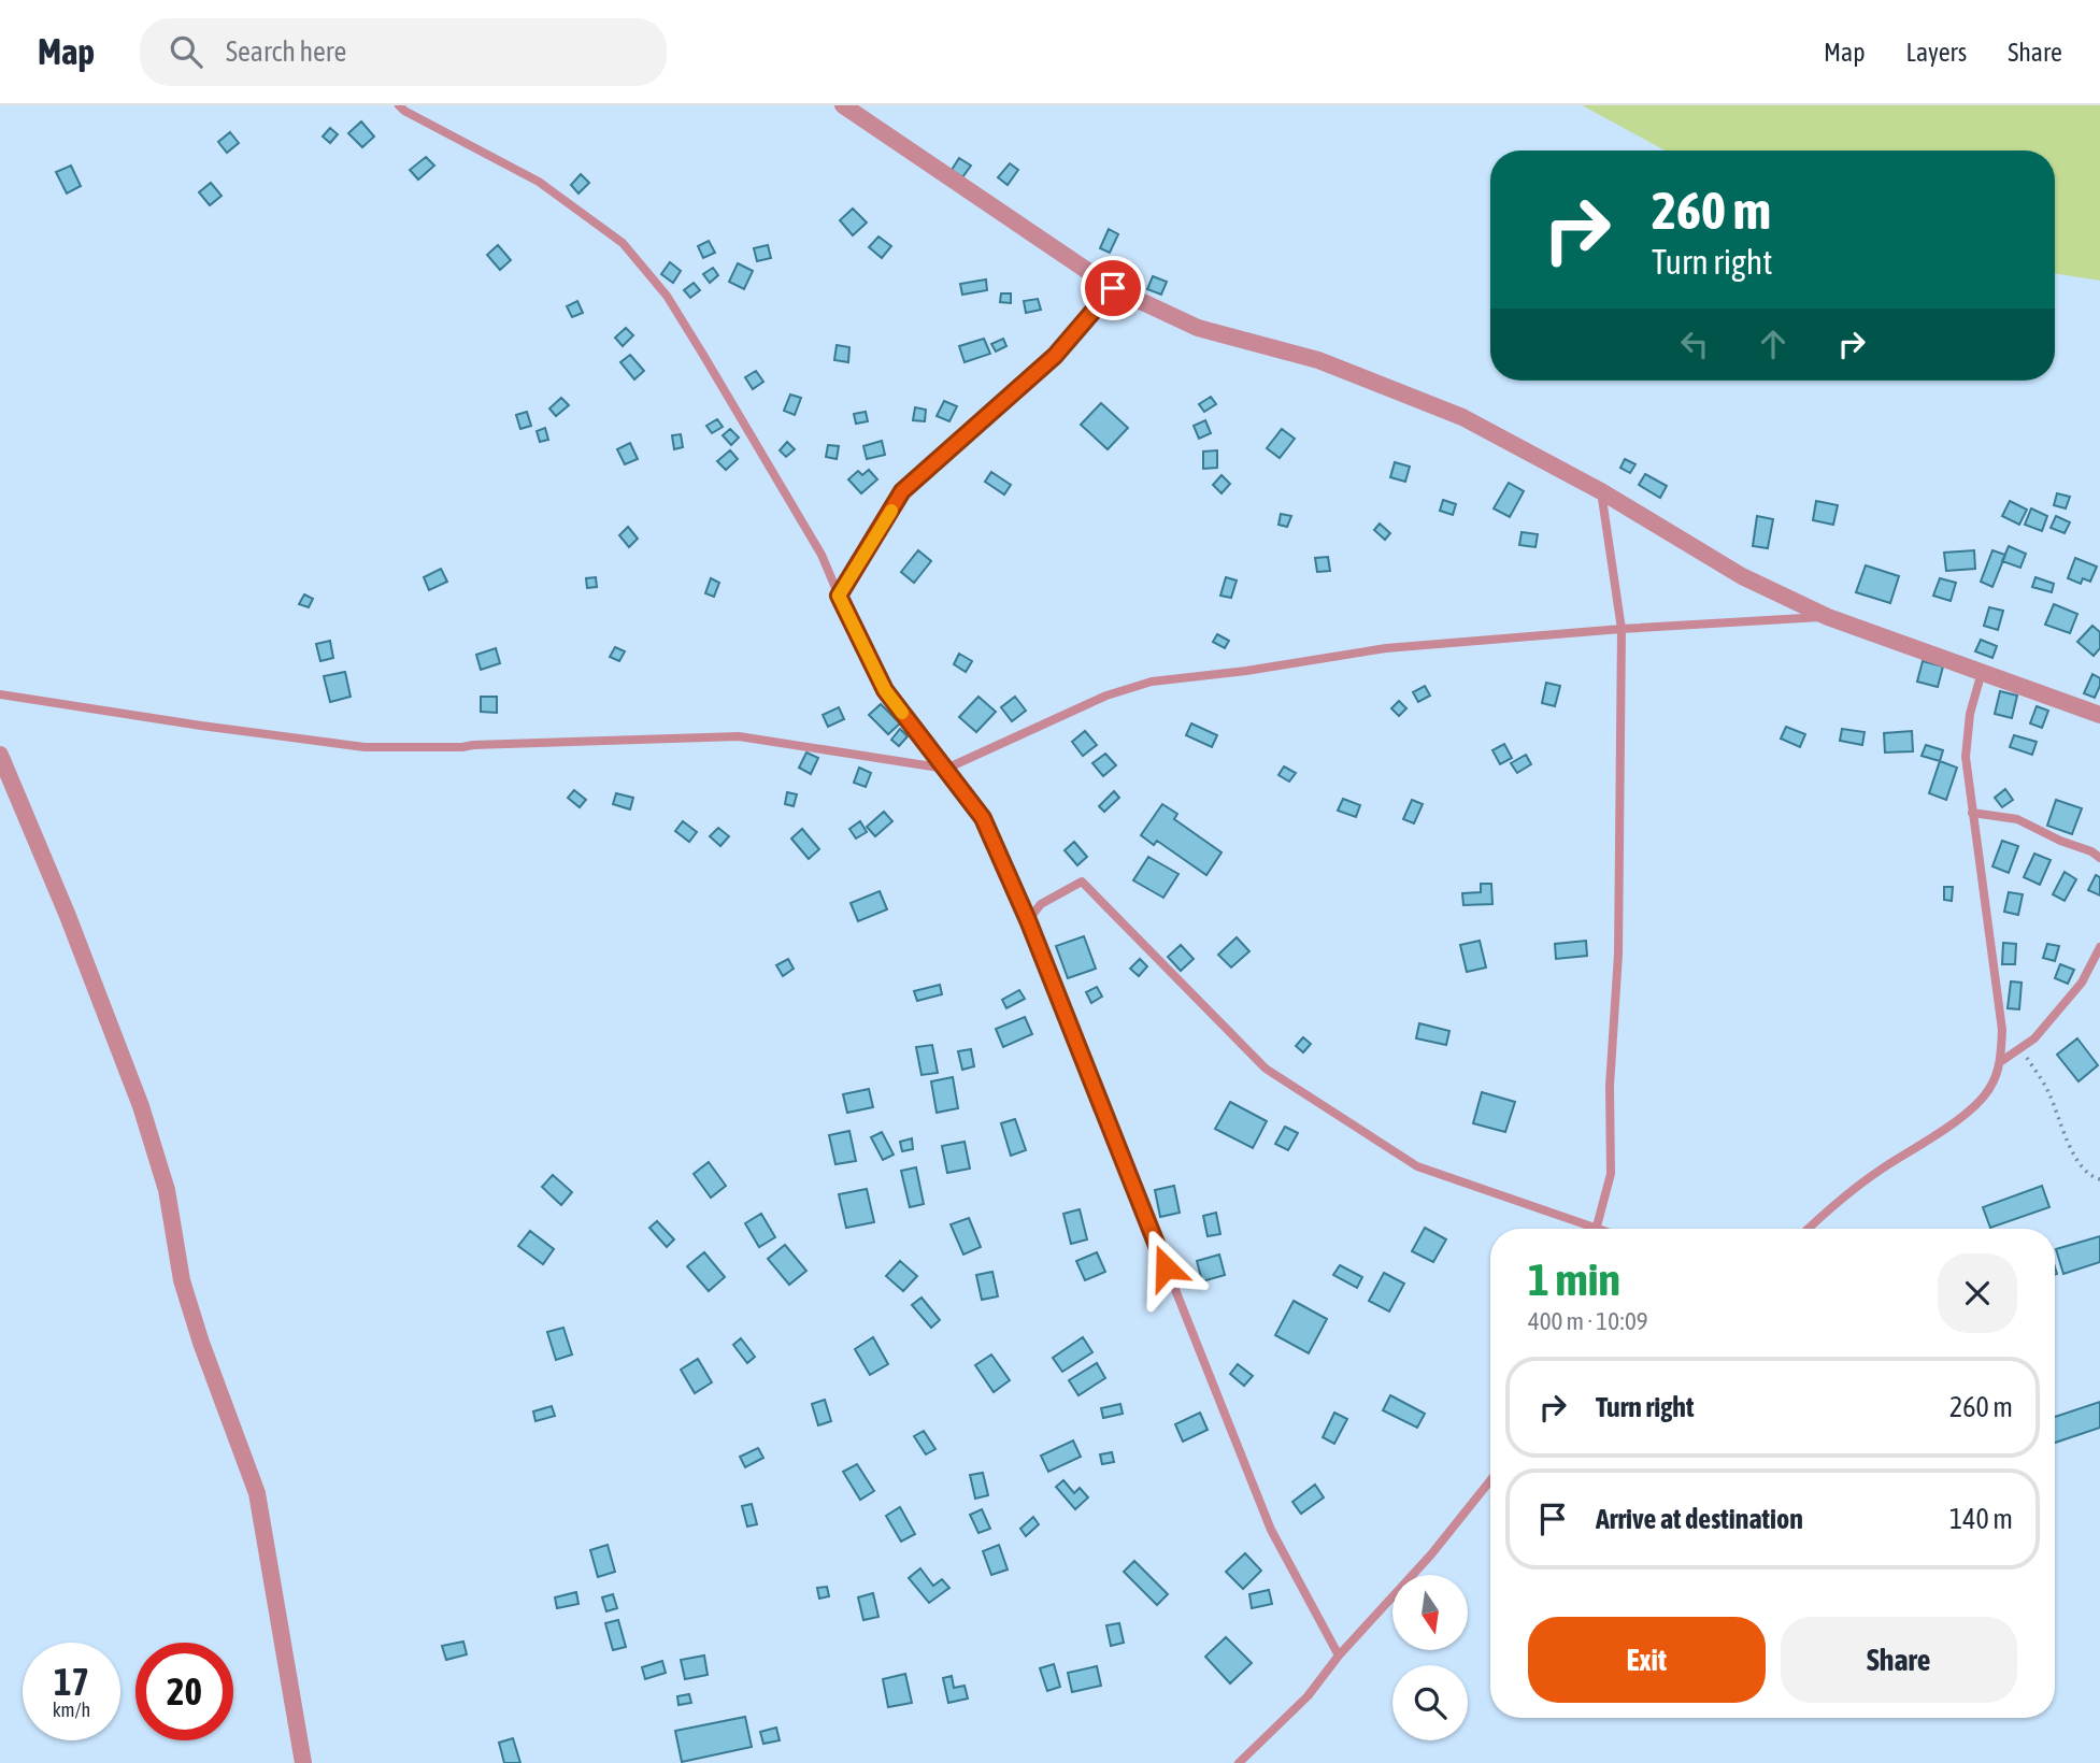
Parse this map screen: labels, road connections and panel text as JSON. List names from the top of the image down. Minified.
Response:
{"north":"bottom","page":{"header":"Map","search":"Search here","nav":["Map","Layers","Share"],"turn":["260 m","Turn right"],"heading":["1 min","400 m · 10:09"],"list":[{"name":"Turn right","value":"260 m"},{"name":"Arrive at destination","value":"140 m"}],"buttons":["Exit","Share"],"speed":"17 km/h","limit":"20"}}
